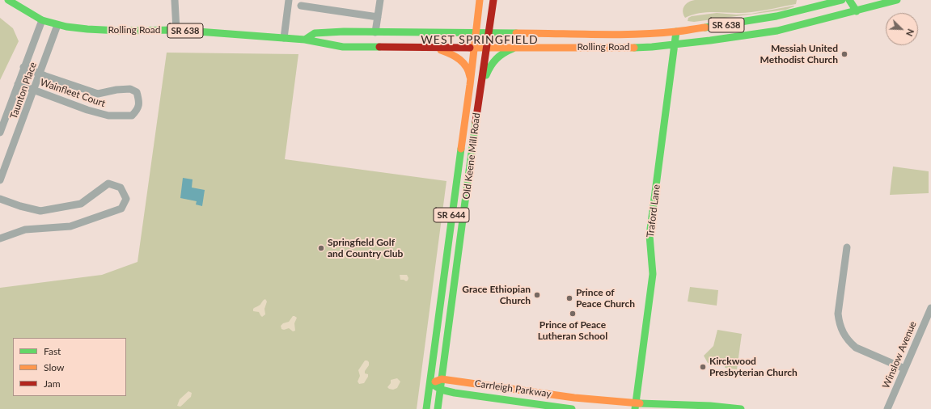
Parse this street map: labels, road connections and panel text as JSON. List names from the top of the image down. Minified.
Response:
{"streets":{"main road":["SR 638","Rolling Road","Old Keene Mill Road","Traford Lane","SR 644","Carrleigh Parkway"],"street":["Taunton Place","Wainfleet Court","Winslow Avenue"]},"crossings":[["Rolling Road","Taunton Place"],["Rolling Road","Old Keene Mill Road"],["Rolling Road","Traford Lane"],["Taunton Place","Wainfleet Court"],["Old Keene Mill Road","Carrleigh Parkway"],["Traford Lane","Carrleigh Parkway"]],"districts":["WEST SPRINGFIELD"],"places":["Messiah United Methodist Church","Springfield Golf and Country Club","Grace Ethiopian Church","Prince of Peace Church","Prince of Peace Lutheran School","Kirckwood Presbyterian Church"],"legend":["Fast","Slow","Jam"],"north":"bottom right"}
